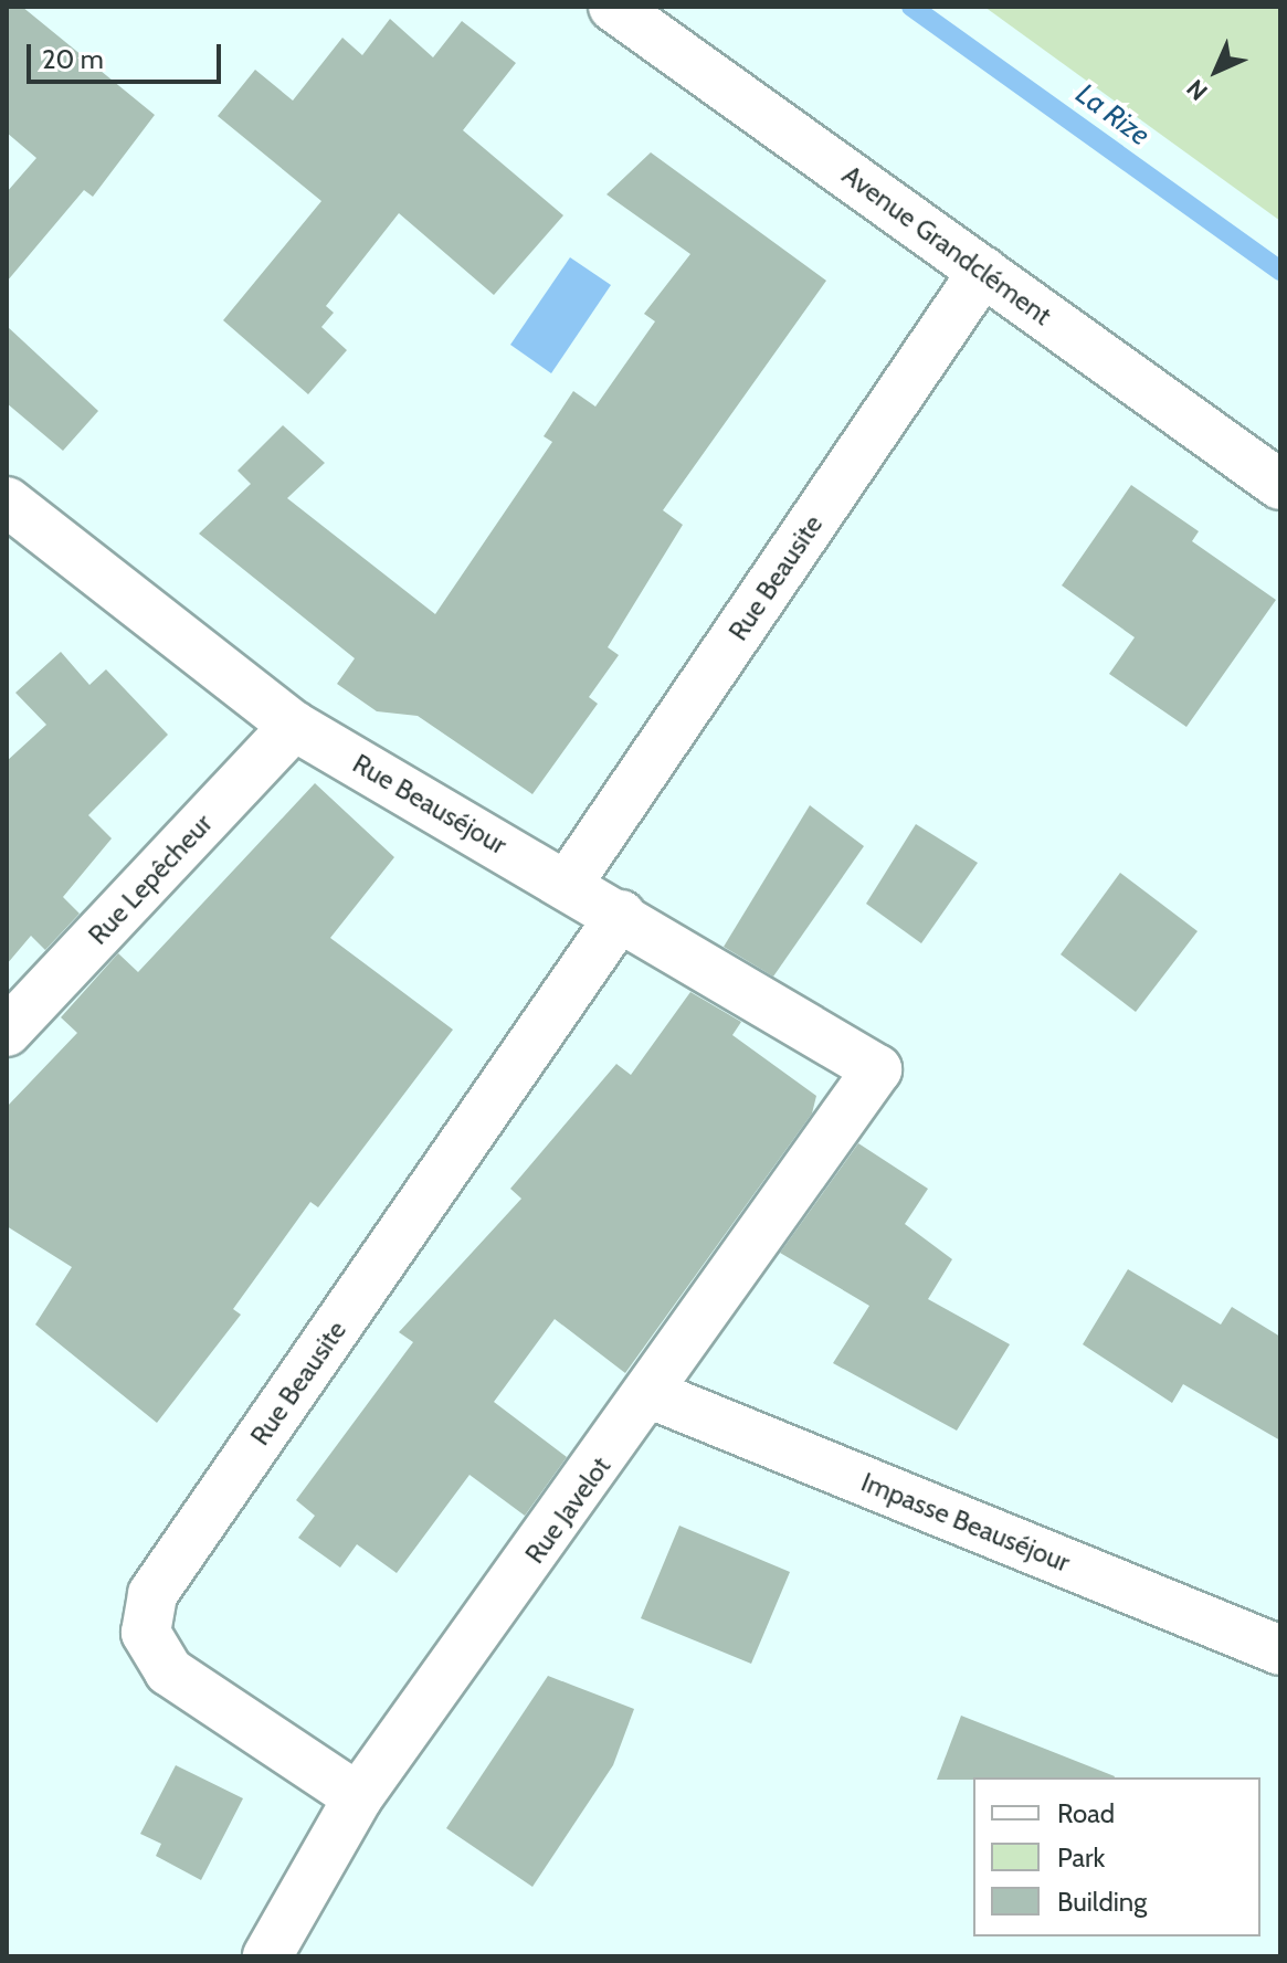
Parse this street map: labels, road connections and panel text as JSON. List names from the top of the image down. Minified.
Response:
{"streets":{"street":["Avenue Grandclément","Rue Beausite","Rue Beauséjour","Rue Lepêcheur","Rue Javelot","Impasse Beauséjour"]},"crossings":[["Avenue Grandclément","Rue Beausite"],["Rue Beausite","Rue Beauséjour"],["Rue Beausite","Rue Javelot"],["Rue Beauséjour","Rue Lepêcheur"],["Rue Beauséjour","Rue Javelot"],["Rue Javelot","Impasse Beauséjour"]],"water":["La Rize"],"legend":["Road","Park","Building"],"scale_bar":"20 m","north":"bottom left"}
